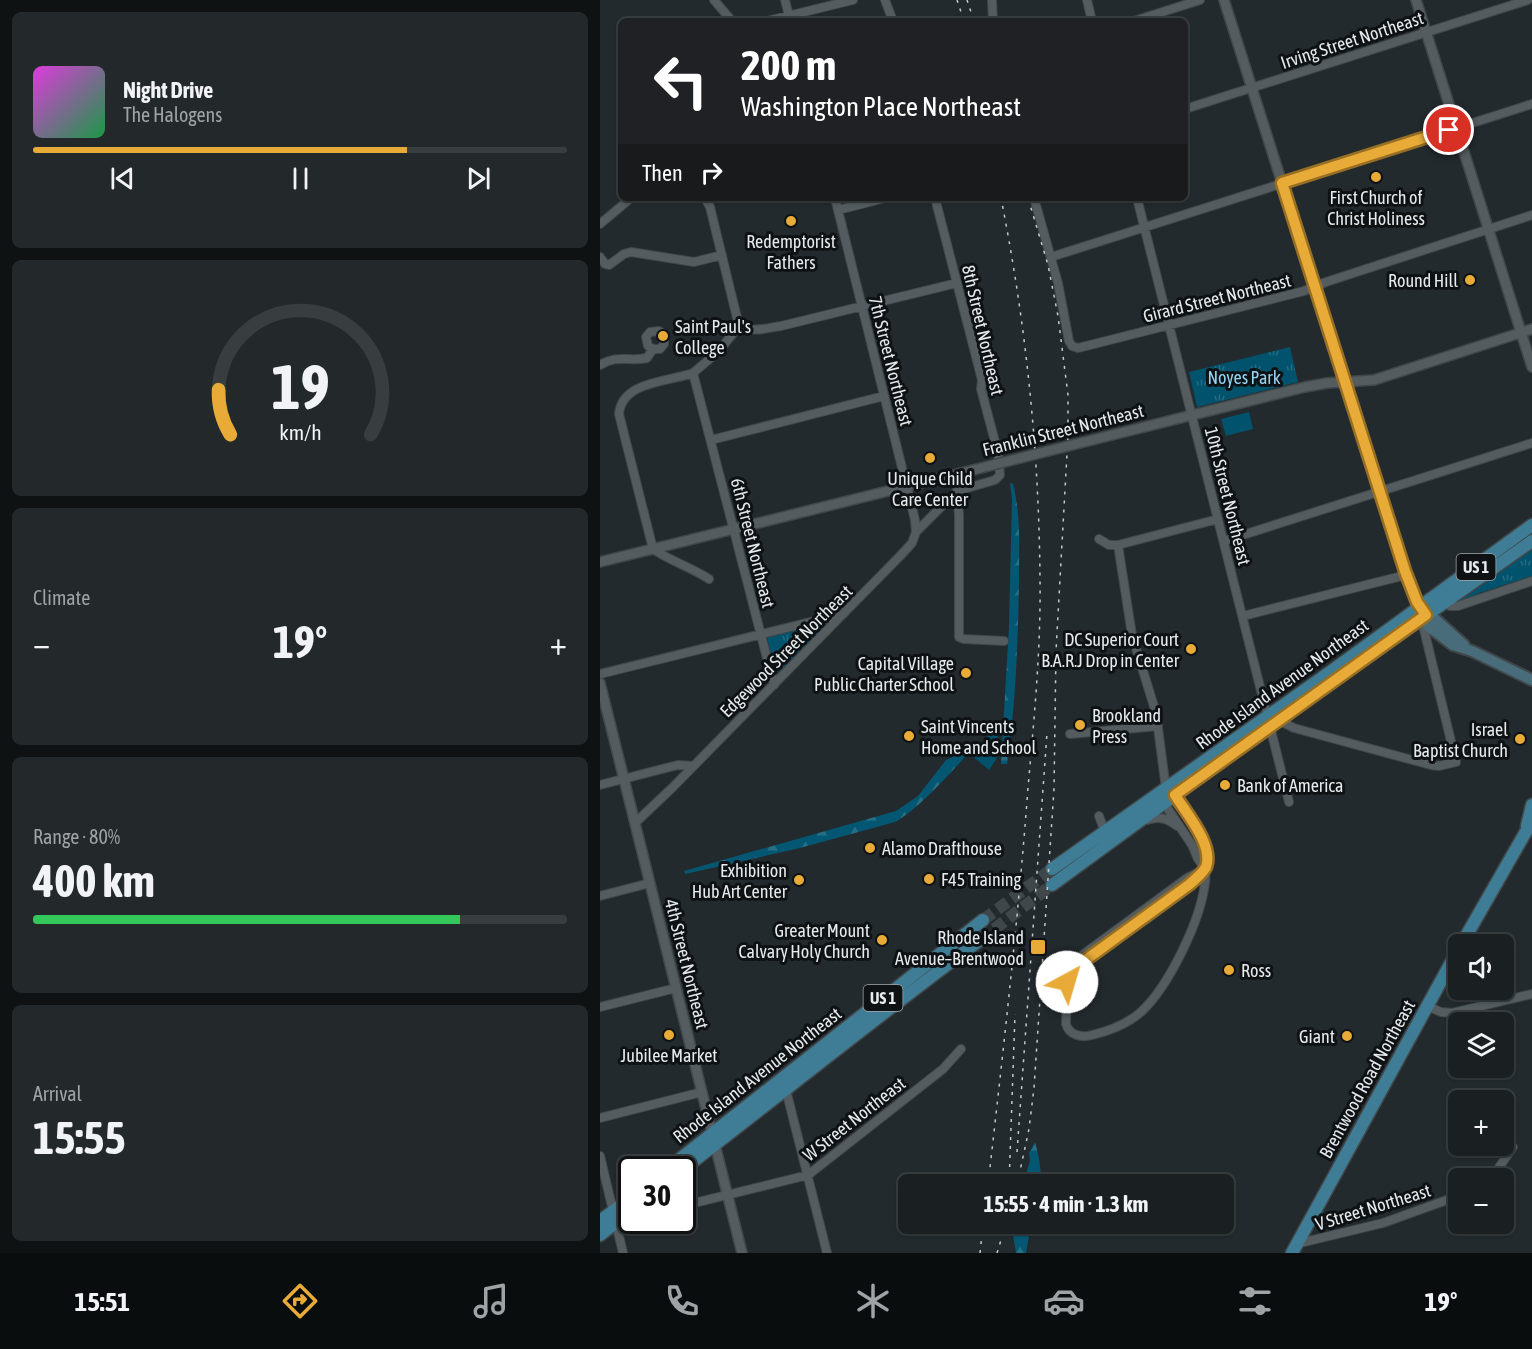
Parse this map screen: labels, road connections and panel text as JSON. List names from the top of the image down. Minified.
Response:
{"streets":{"main road":["US 1","Rhode Island Avenue Northeast","Brentwood Road Northeast"],"street":["Irving Street Northeast","Girard Street Northeast","8th Street Northeast","7th Street Northeast","Franklin Street Northeast","10th Street Northeast","6th Street Northeast","Edgewood Street Northeast","4th Street Northeast","W Street Northeast","V Street Northeast"]},"crossings":[["Girard Street Northeast","10th Street Northeast"],["8th Street Northeast","Edgewood Street Northeast"],["7th Street Northeast","Franklin Street Northeast"],["7th Street Northeast","Edgewood Street Northeast"],["Franklin Street Northeast","10th Street Northeast"],["Franklin Street Northeast","6th Street Northeast"],["10th Street Northeast","Rhode Island Avenue Northeast"],["6th Street Northeast","Edgewood Street Northeast"],["Edgewood Street Northeast","4th Street Northeast"],["Rhode Island Avenue Northeast","4th Street Northeast"],["4th Street Northeast","W Street Northeast"],["Brentwood Road Northeast","V Street Northeast"]],"parks":["Noyes Park"],"places":{"other":["First Church of Christ Holiness","Redemptorist Fathers","Round Hill","Saint Paul's College","Unique Child Care Center","DC Superior Court B.A.R.J Drop in Center","Capital Village Public Charter School","Brookland Press","Saint Vincents Home and School","Israel Baptist Church","Bank of America","Alamo Drafthouse","F45 Training","Exhibition Hub Art Center","Greater Mount Calvary Holy Church","Ross","Jubilee Market","Giant"],"transit":["Rhode Island Avenue–Brentwood"]},"page":{"turn":["200 m","Washington Place Northeast"],"song":["Night Drive","The Halogens"],"then":"Then","tile":["Climate",["Range · 80%","400 km"],["Arrival","15:55"]],"heat":["−","19°","+"],"map_buttons":["+","−"],"limit":"30","trip":"15:55 · 4 min · 1.3 km","tabs":["15:51","19°"],"gauge":["19","km/h"]}}
